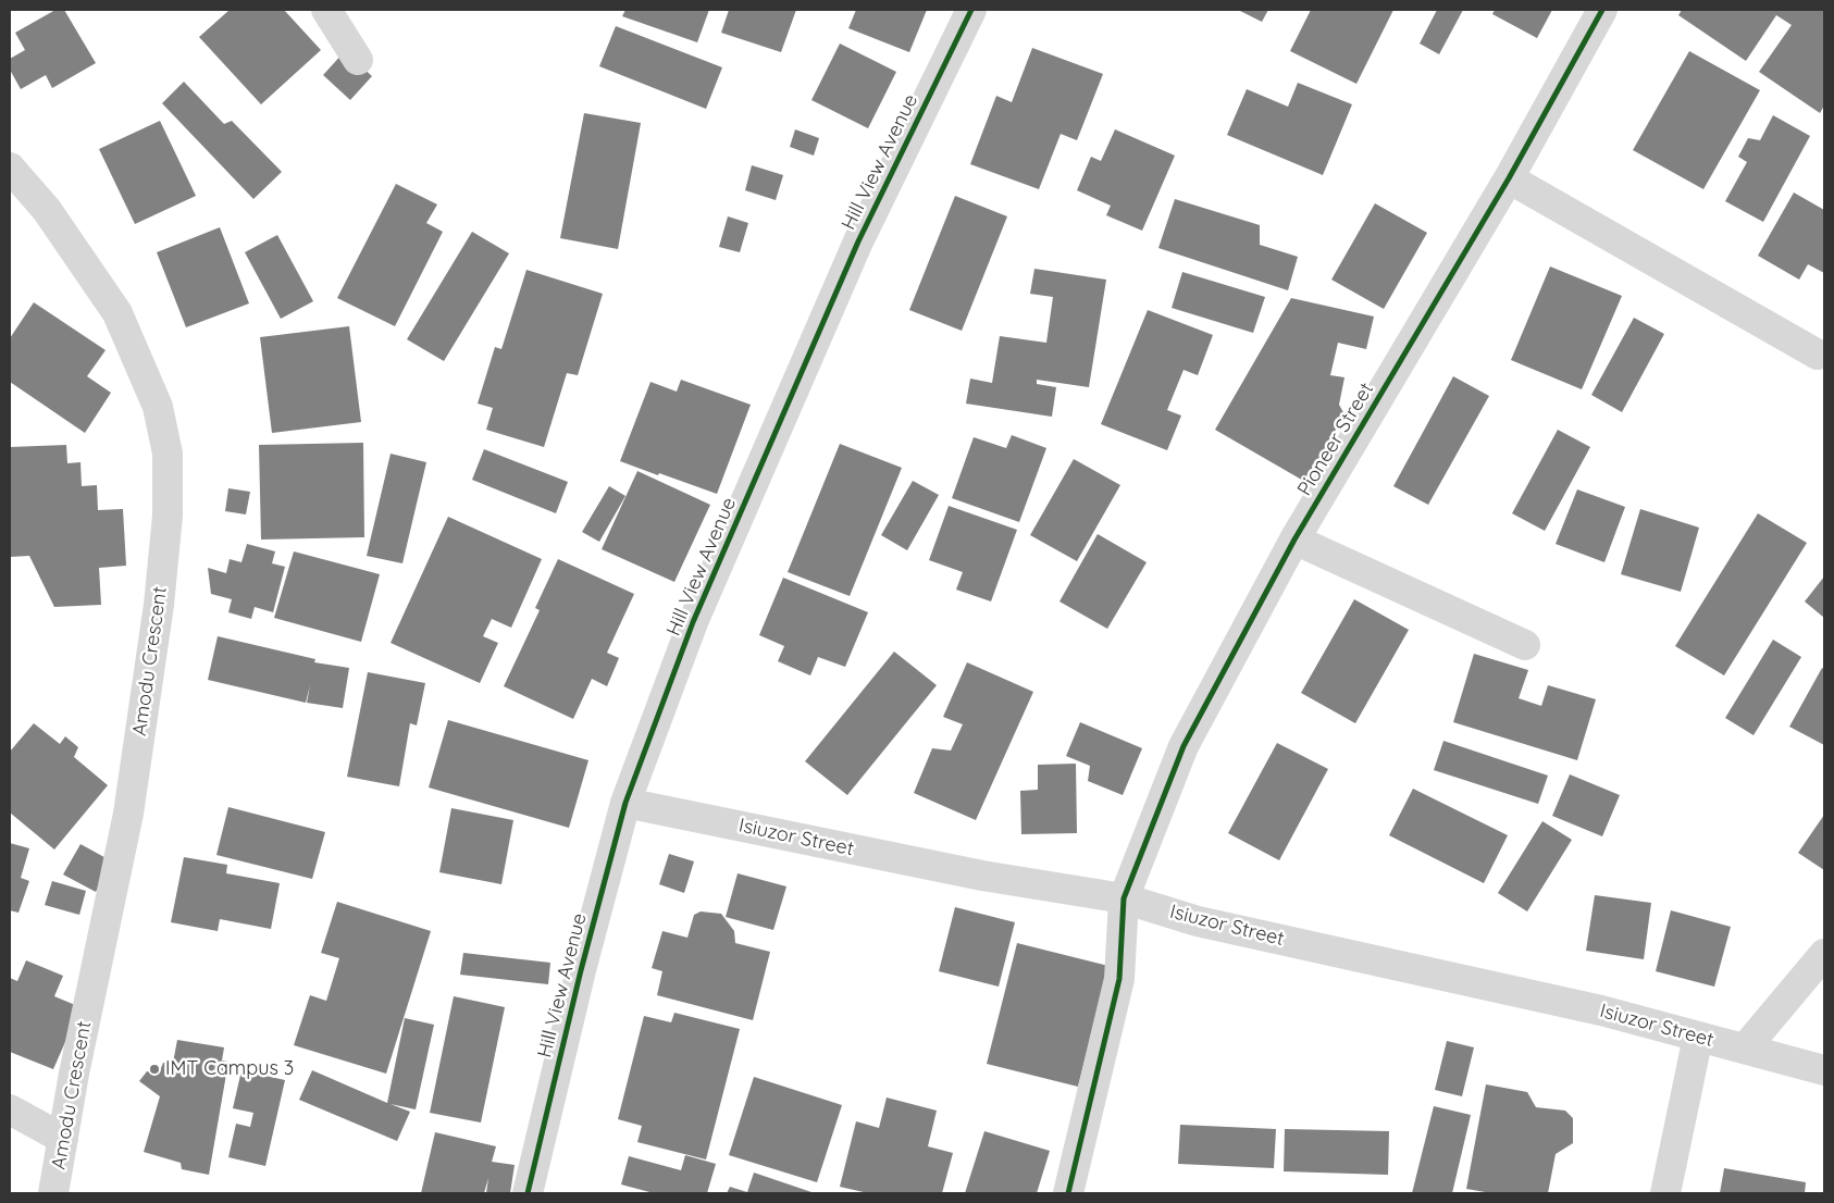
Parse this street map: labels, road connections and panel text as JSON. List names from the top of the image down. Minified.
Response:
{"streets":{"street":["Hill View Avenue","Pioneer Street","Amodu Crescent","Isiuzor Street"]},"crossings":[["Hill View Avenue","Isiuzor Street"],["Pioneer Street","Isiuzor Street"]],"places":["IMT Campus 3"]}
